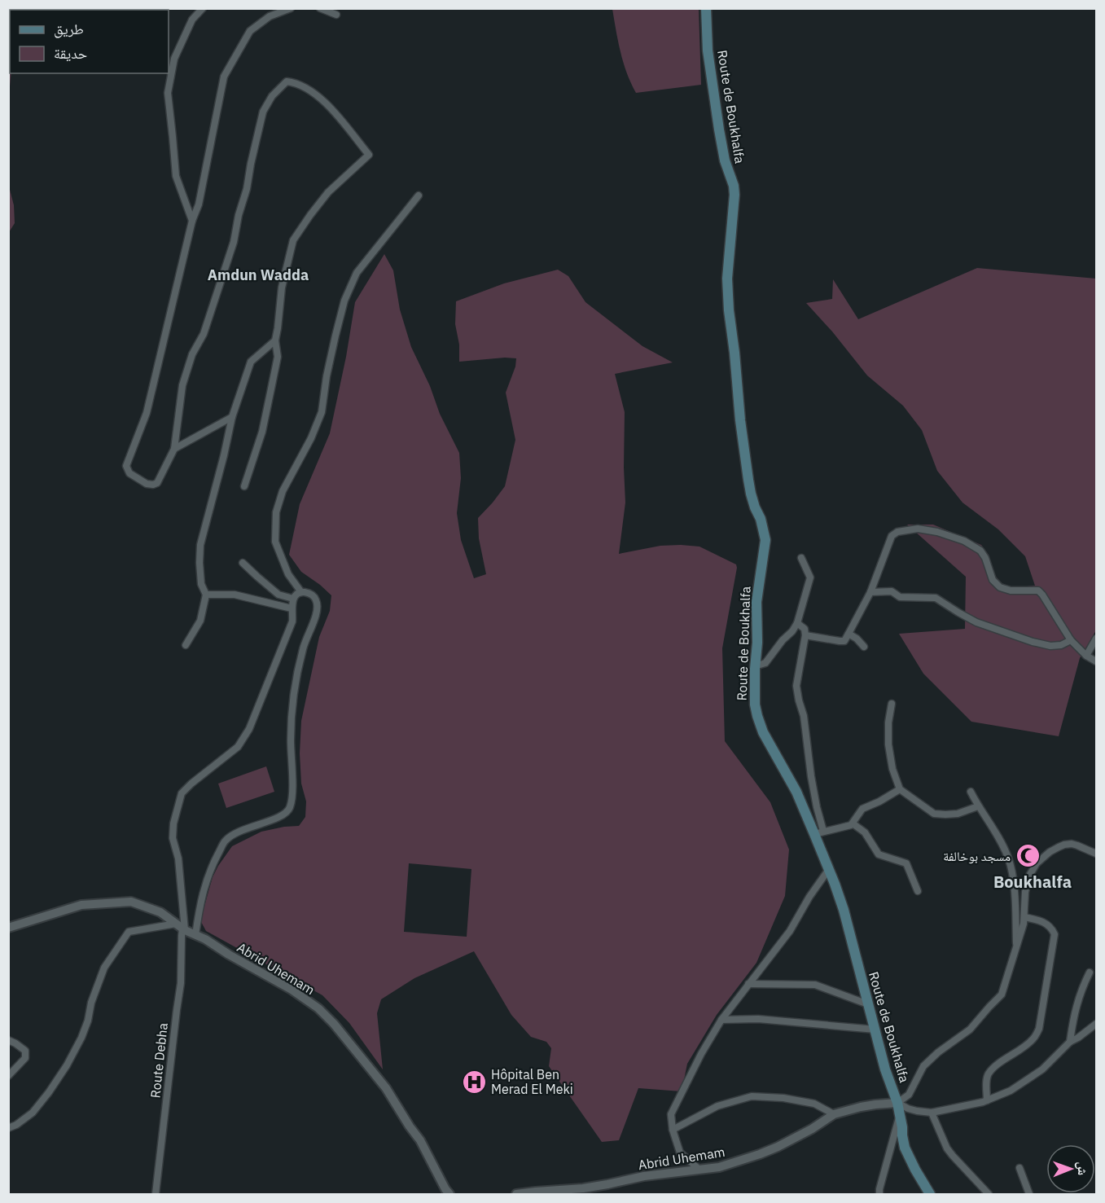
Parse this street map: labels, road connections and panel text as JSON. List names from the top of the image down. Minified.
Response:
{"streets":{"main road":["Route de Boukhalfa"],"street":["Abrid Uhemam","Route Debha"]},"crossings":[["Route de Boukhalfa","Abrid Uhemam"],["Abrid Uhemam","Route Debha"]],"districts":["Amdun Wadda","Boukhalfa"],"places":{"mosque":["مسجد بوخالفة"],"hospital":["Hôpital Ben Merad El Meki"]},"legend":["طريق","حديقة"],"north":"right"}
